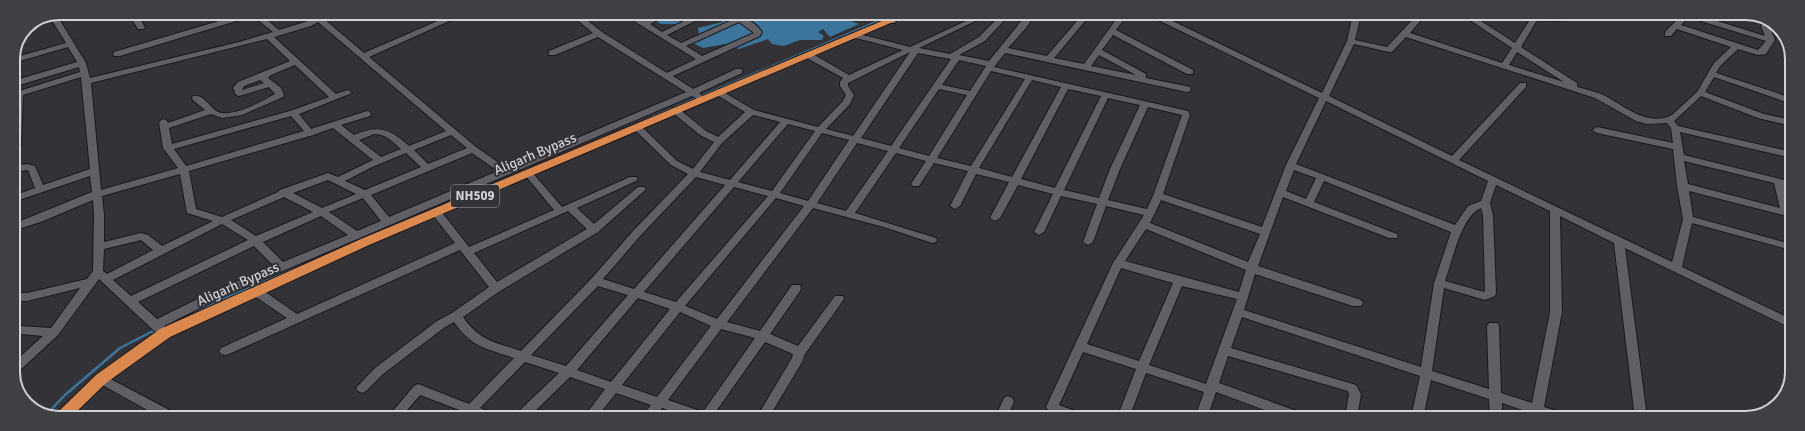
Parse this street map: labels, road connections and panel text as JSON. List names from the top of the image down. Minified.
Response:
{"streets":{"highway":["Aligarh Bypass","NH509"]}}
